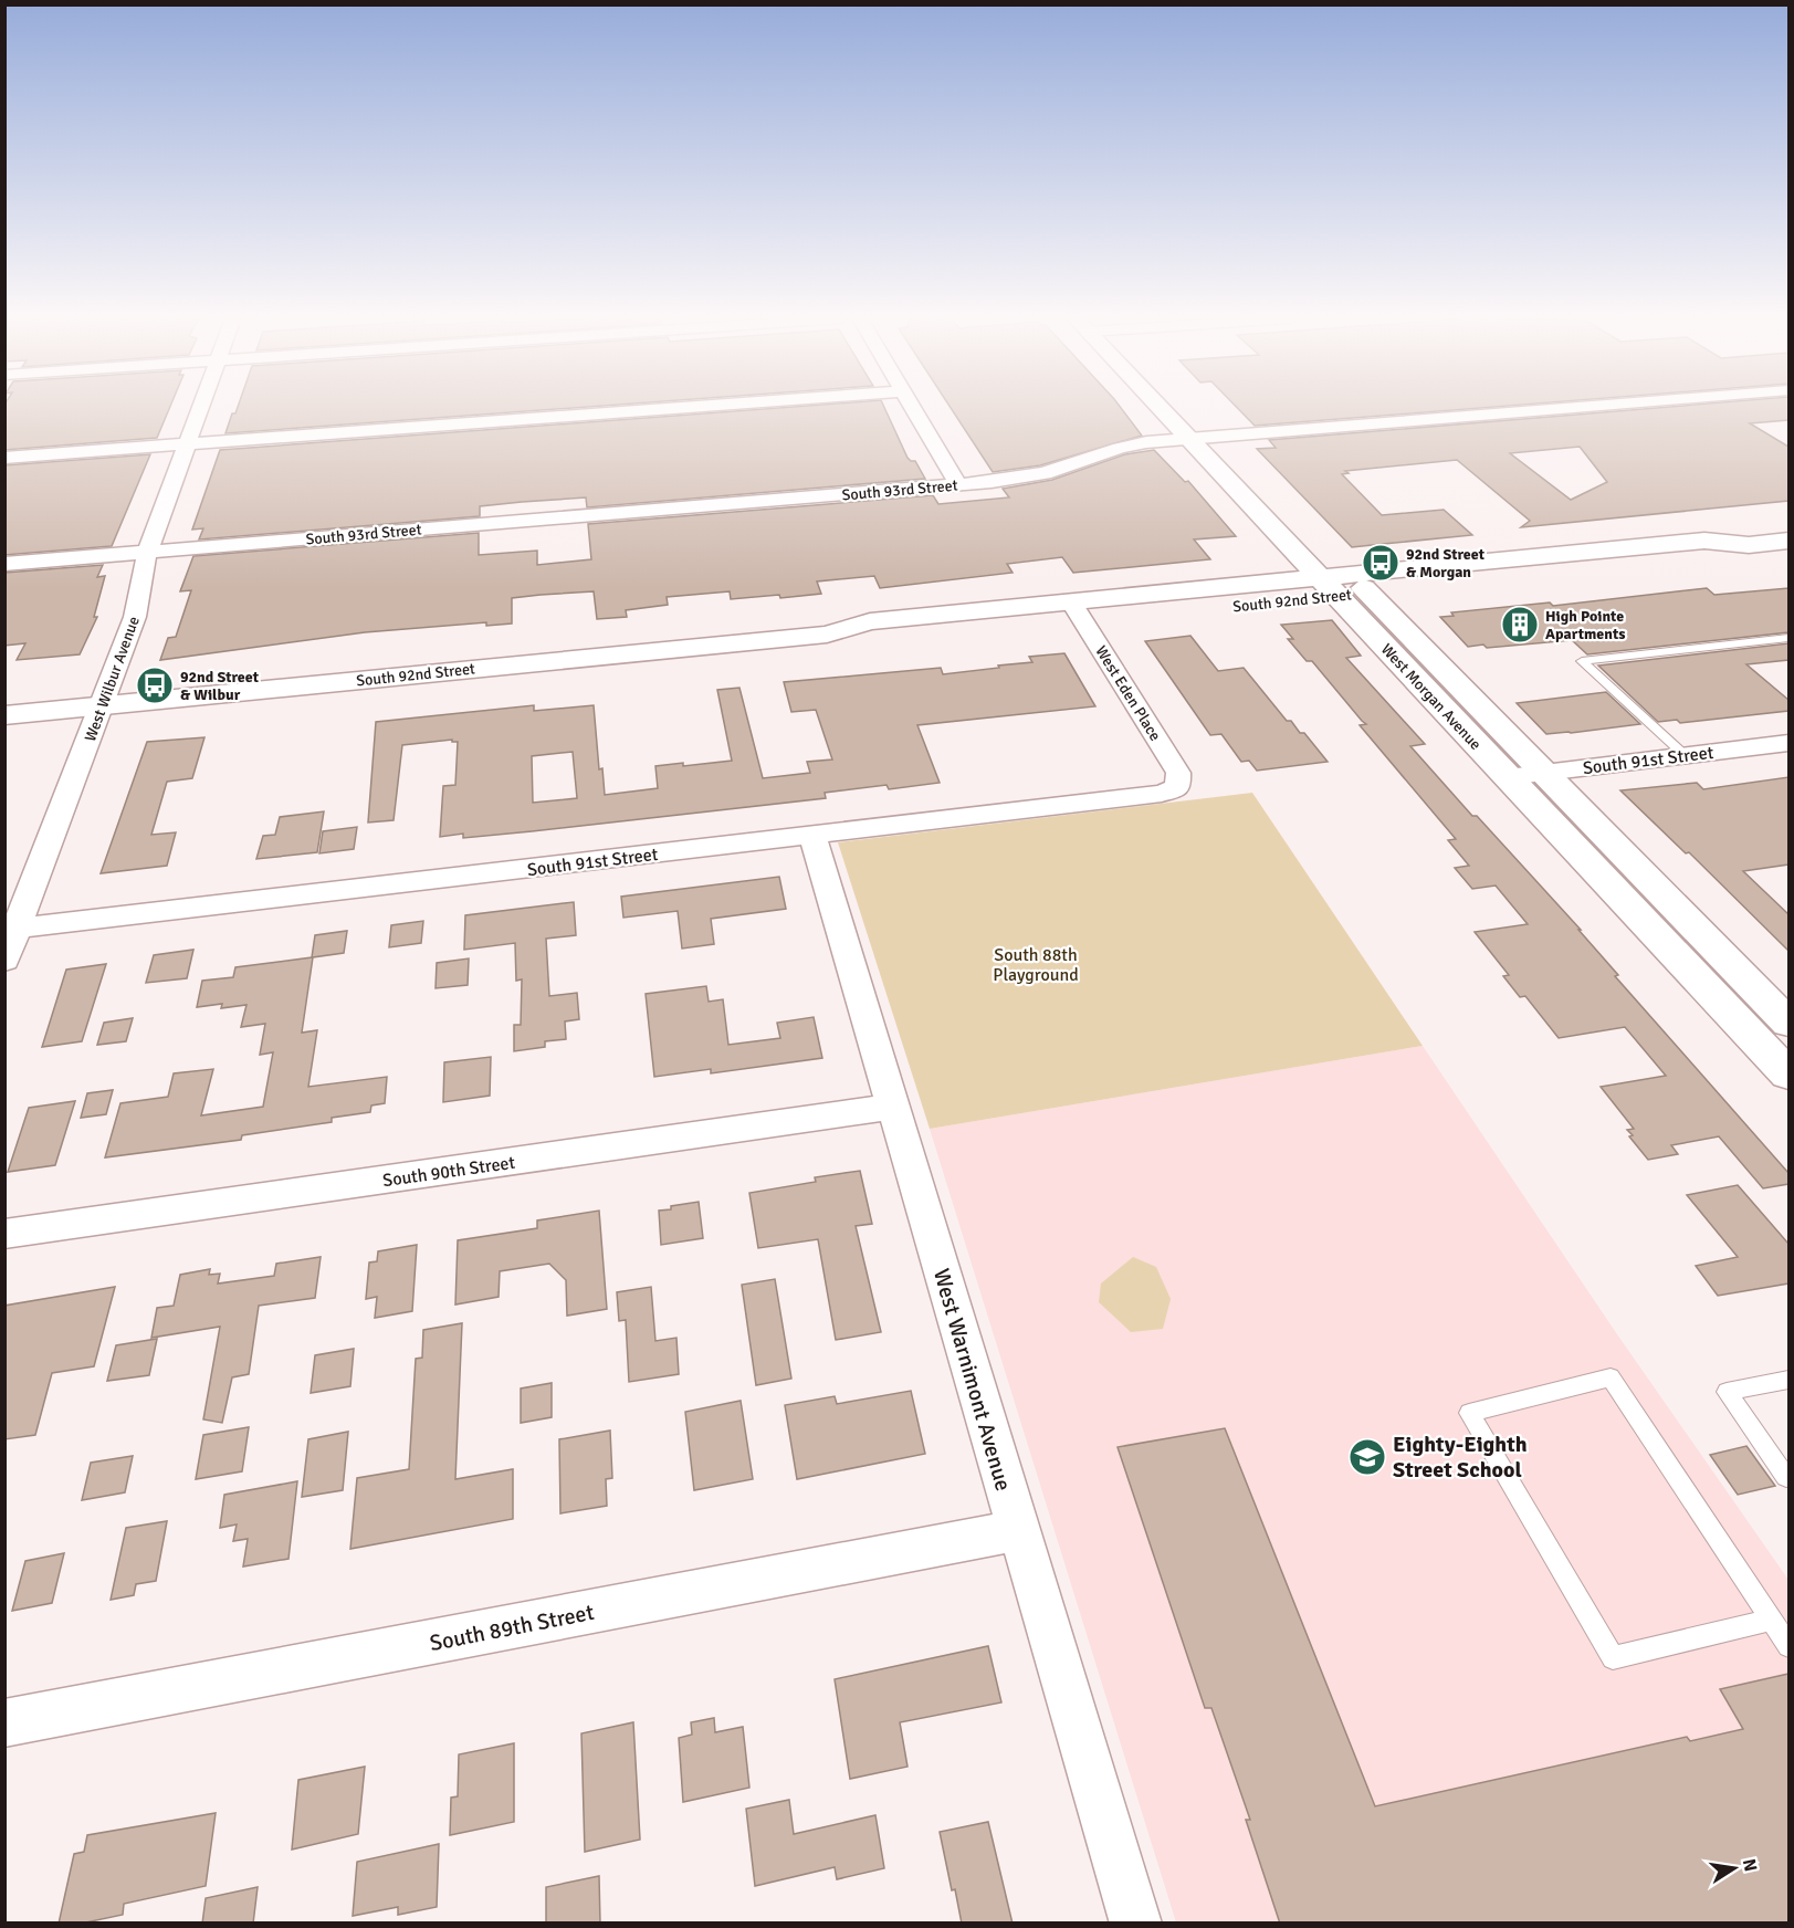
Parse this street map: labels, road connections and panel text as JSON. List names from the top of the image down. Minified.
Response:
{"streets":{"street":["South 93rd Street","South 92nd Street","West Wilbur Avenue","West Eden Place","West Morgan Avenue","South 91st Street","South 90th Street","West Warnimont Avenue","South 89th Street"]},"crossings":[["South 93rd Street","West Wilbur Avenue"],["South 93rd Street","West Morgan Avenue"],["South 92nd Street","West Wilbur Avenue"],["South 92nd Street","West Eden Place"],["South 92nd Street","West Morgan Avenue"],["West Wilbur Avenue","South 91st Street"],["West Eden Place","South 91st Street"],["West Morgan Avenue","South 91st Street"],["South 91st Street","West Warnimont Avenue"],["South 90th Street","West Warnimont Avenue"],["West Warnimont Avenue","South 89th Street"]],"parks":["South 88th Playground"],"places":{"bus stop":["92nd Street & Morgan","92nd Street & Wilbur"],"building":["High Pointe Apartments"],"school or university":["Eighty-Eighth Street School"]},"north":"right"}
